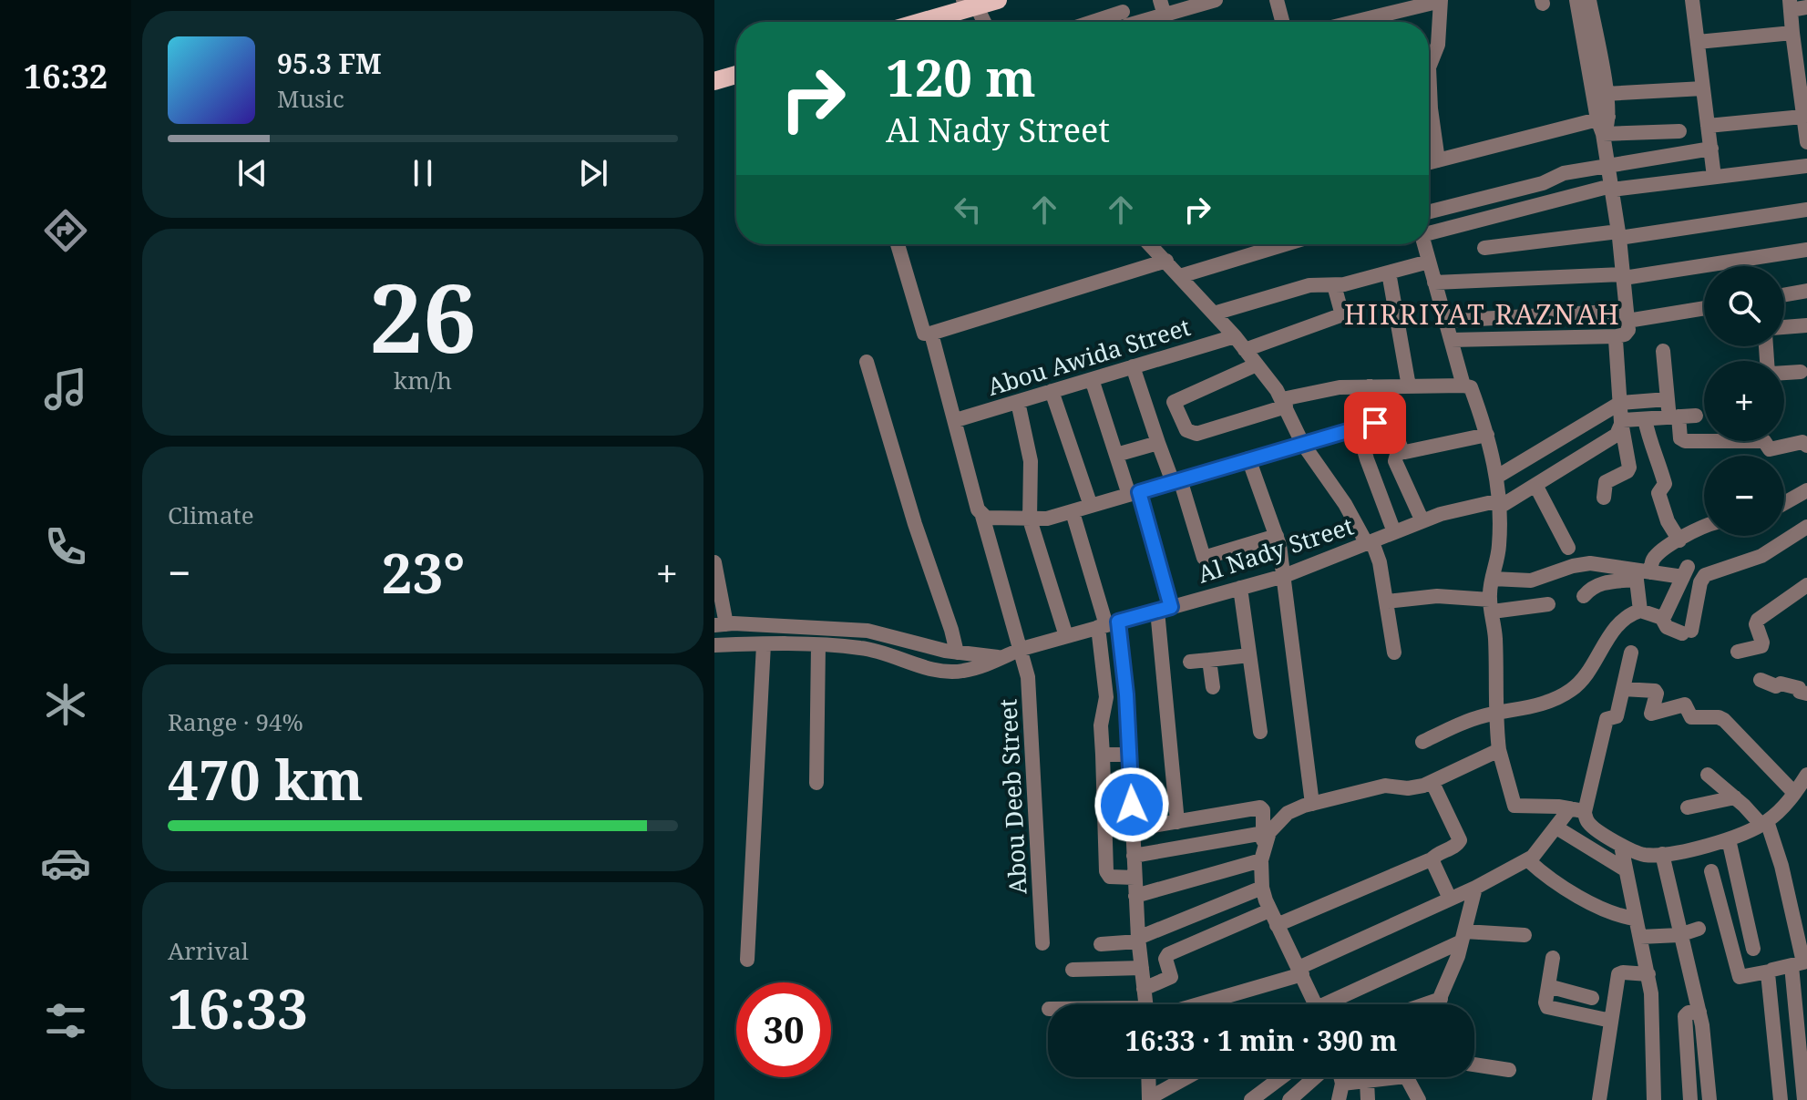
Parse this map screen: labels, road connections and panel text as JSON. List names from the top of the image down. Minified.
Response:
{"streets":{"street":["Abou Awida Street","Al Nady Street","Abou Deeb Street"]},"crossings":[["Abou Awida Street","Abou Deeb Street"],["Al Nady Street","Abou Deeb Street"]],"districts":["HIRRIYAT RAZNAH"],"page":{"tabs":"16:32","turn":["120 m","Al Nady Street"],"song":["95.3 FM","Music"],"tile":[["26","km/h"],"Climate",["Range · 94%","470 km"],["Arrival","16:33"]],"map_buttons":["+","−"],"heat":["−","23°","+"],"limit":"30","trip":"16:33 · 1 min · 390 m"}}
